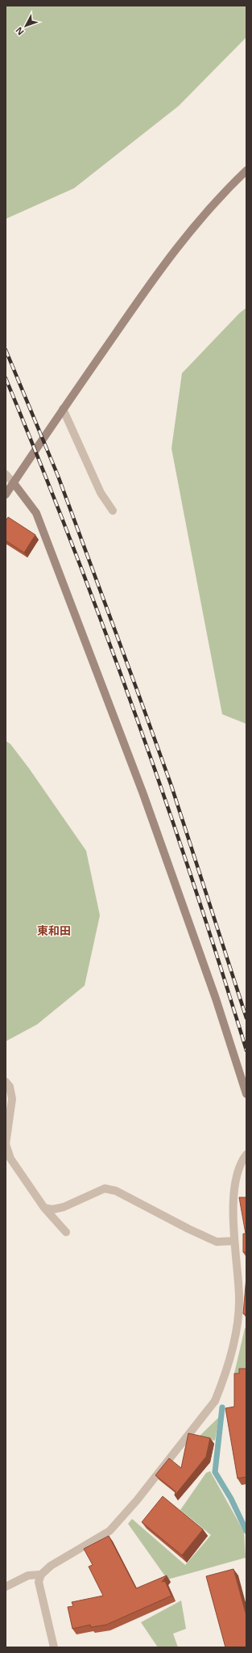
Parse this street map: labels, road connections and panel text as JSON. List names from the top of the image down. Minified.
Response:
{"districts":["東和田"],"north":"bottom left"}
